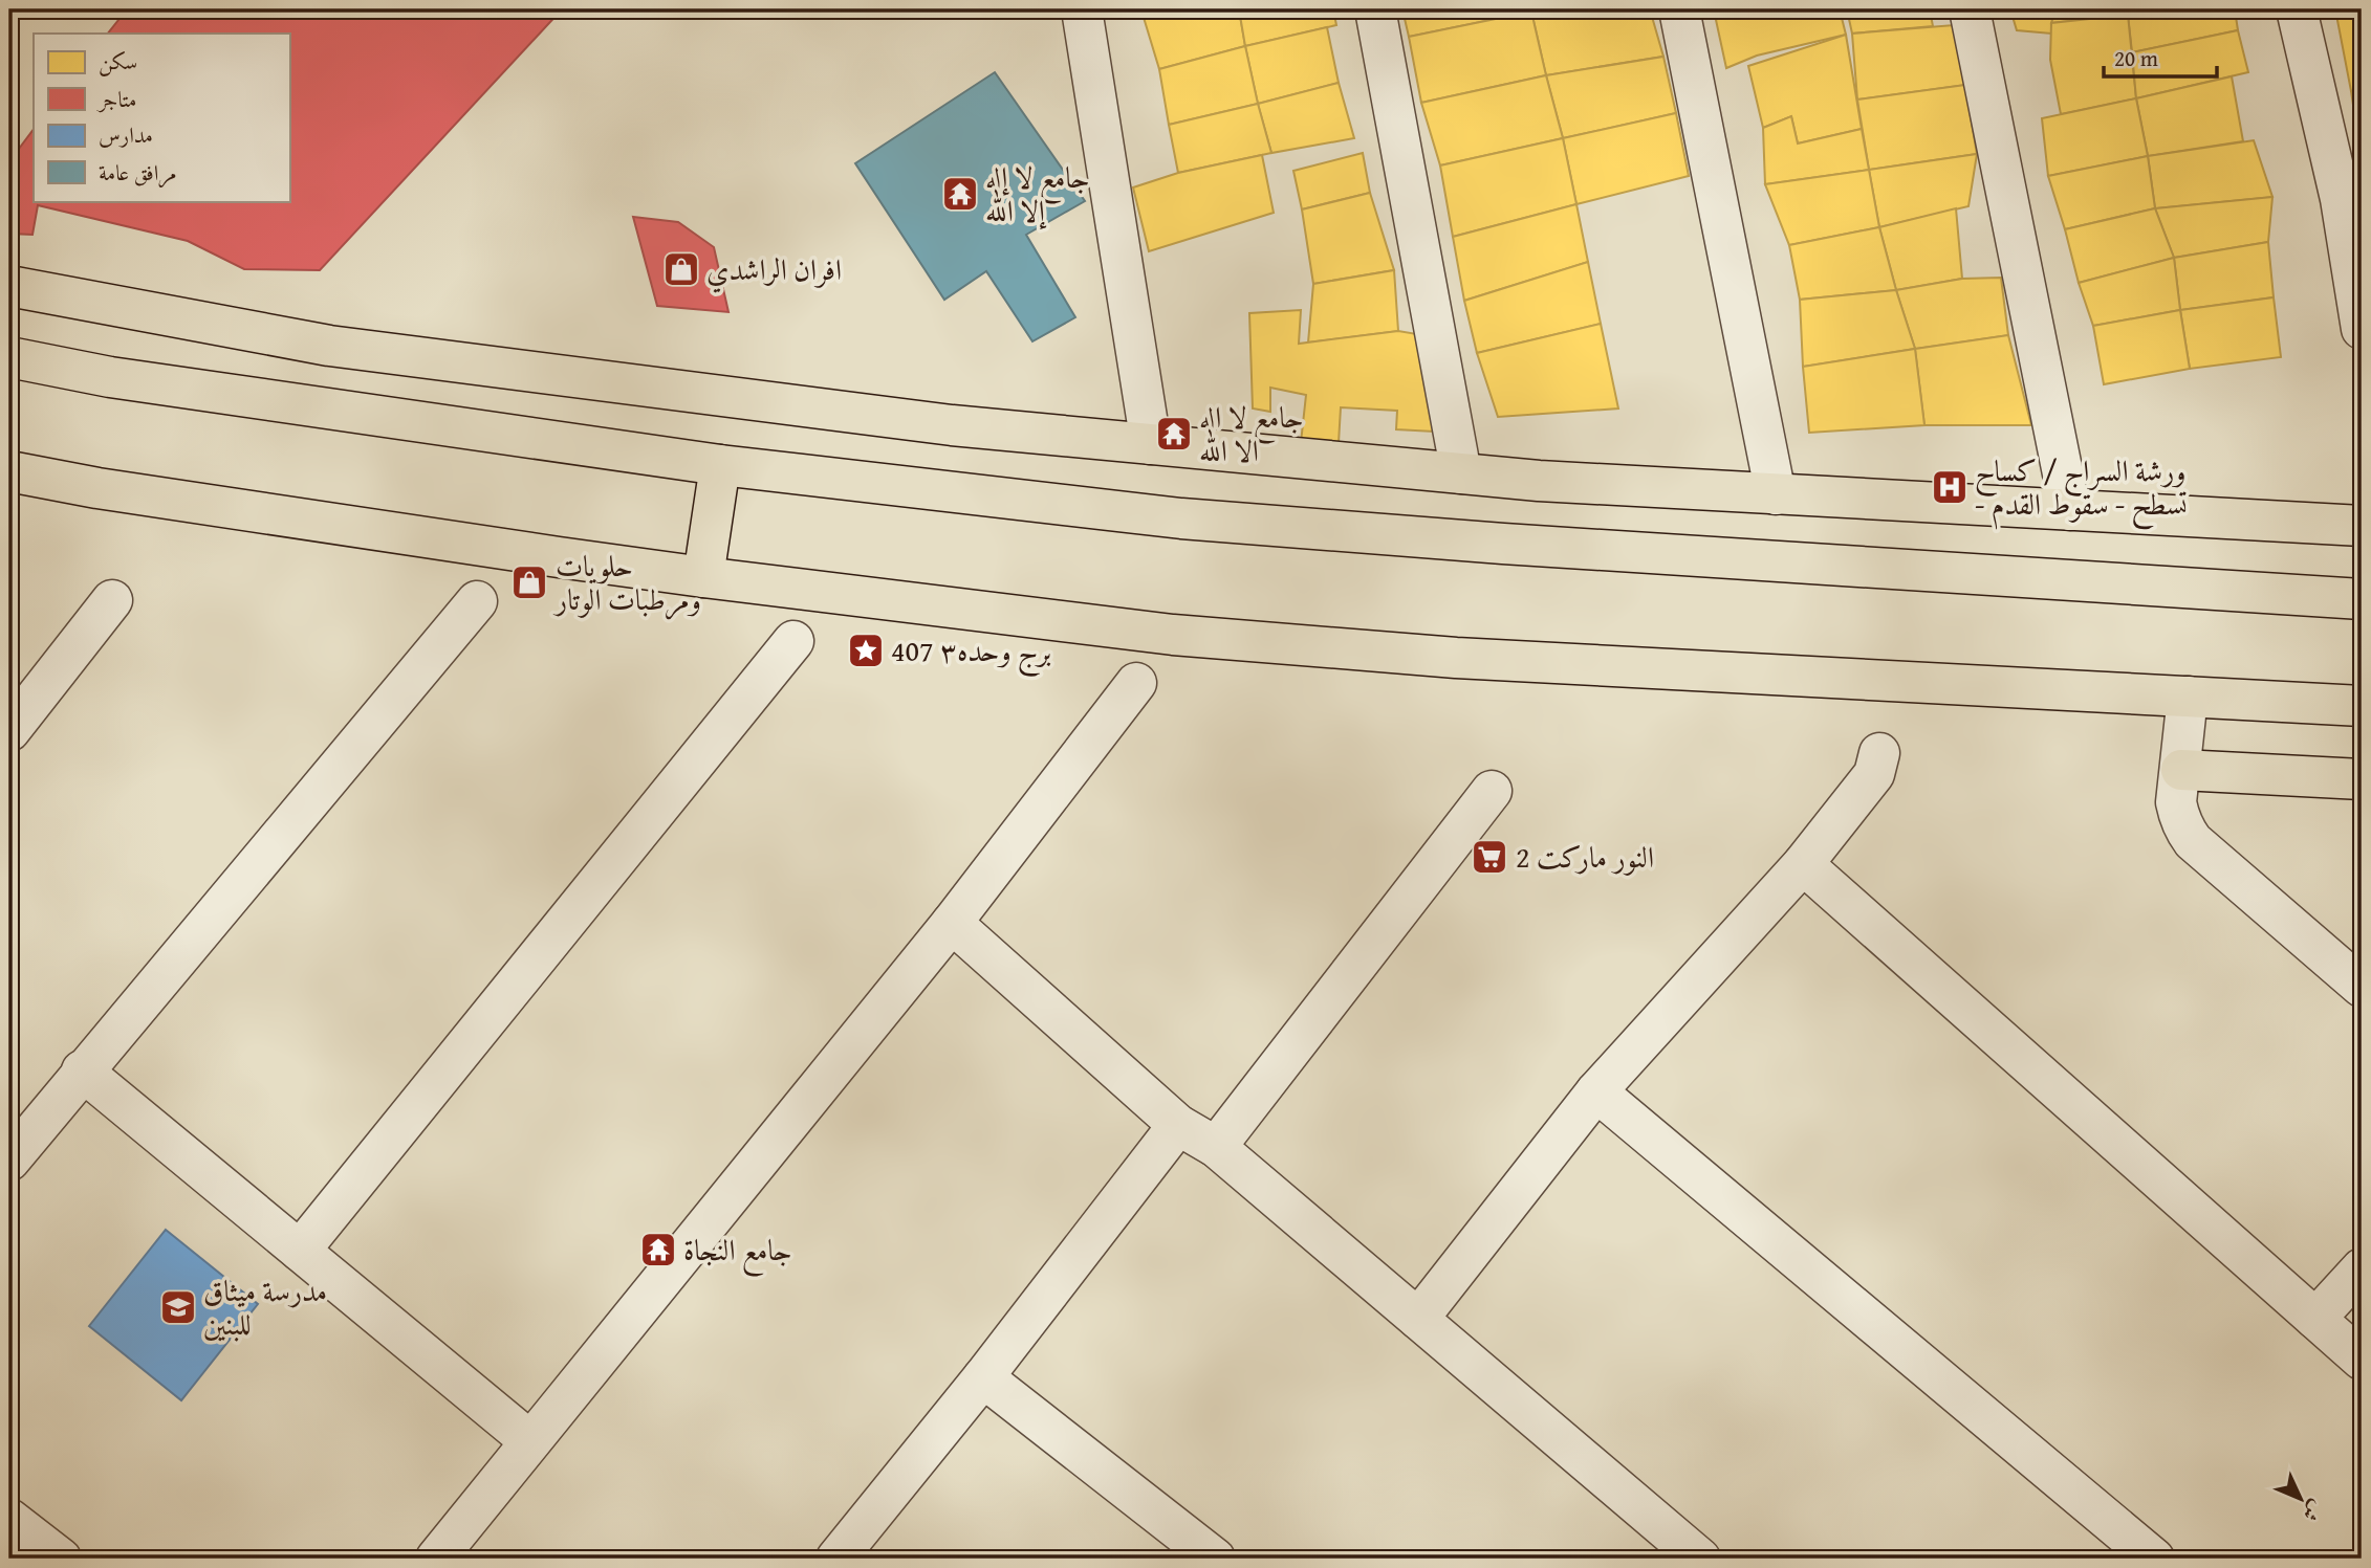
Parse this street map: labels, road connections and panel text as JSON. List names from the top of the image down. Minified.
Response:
{"places":{"temple":["جامع لا إله إلا الله","جامع لا اله الا الله","جامع النجاة"],"shop":["افران الراشدي","حلويات ومرطبات الوتار"],"hospital":["ورشة السراج / كساح - تسطح - سقوط القدم"],"place":["برج وحده٣ 407"],"supermarket":["النور ماركت 2"],"school or university":["مدرسة ميثاق للبنين"]},"legend":["سكن","متاجر","مدارس","مرافق عامة"],"scale_bar":"20 m","north":"bottom right"}
